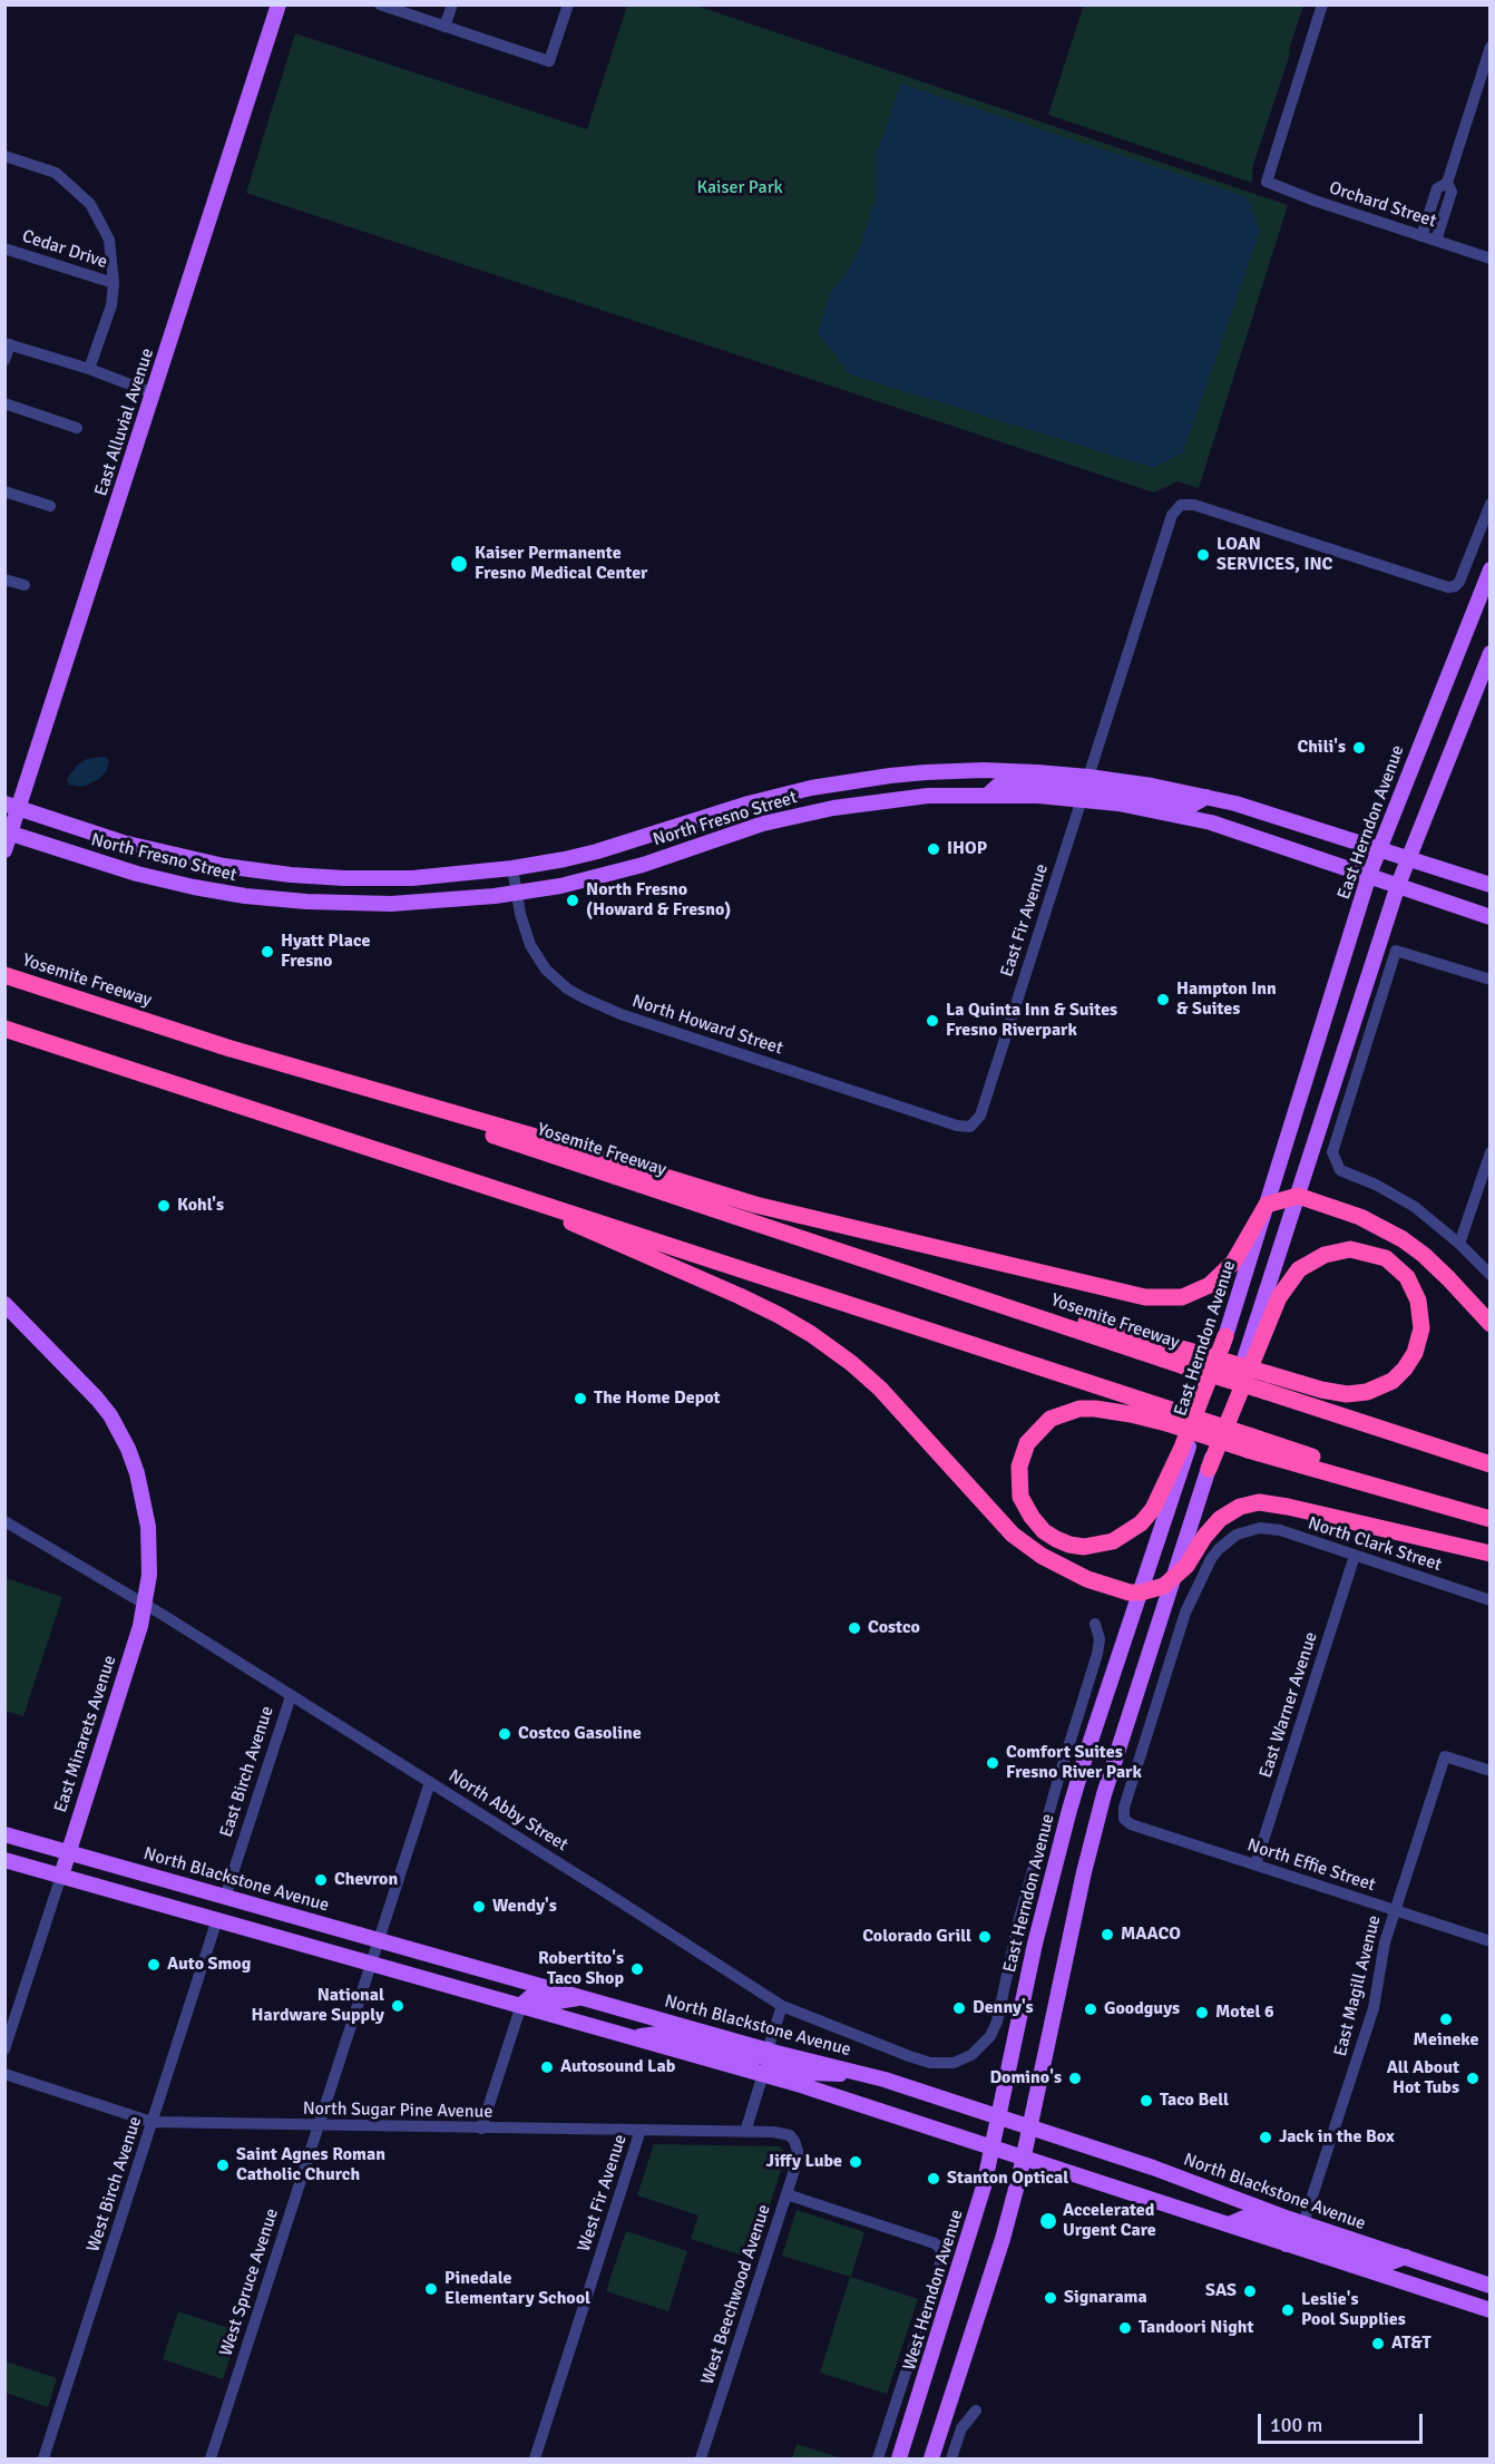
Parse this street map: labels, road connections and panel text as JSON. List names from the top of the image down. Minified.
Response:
{"streets":{"highway":["Yosemite Freeway"],"main road":["East Alluvial Avenue","North Fresno Street","East Herndon Avenue","East Minarets Avenue","North Blackstone Avenue","West Herndon Avenue"],"street":["Orchard Street","Cedar Drive","East Fir Avenue","North Howard Street","North Clark Street","East Warner Avenue","East Birch Avenue","North Abby Street","North Effie Street","East Magill Avenue","North Sugar Pine Avenue","West Birch Avenue","West Fir Avenue","West Spruce Avenue","West Beechwood Avenue"]},"crossings":[["East Alluvial Avenue","North Fresno Street"],["North Fresno Street","East Herndon Avenue"],["North Fresno Street","East Fir Avenue"],["North Fresno Street","North Howard Street"],["East Herndon Avenue","North Blackstone Avenue"],["East Herndon Avenue","West Herndon Avenue"],["East Fir Avenue","North Howard Street"],["North Clark Street","East Warner Avenue"],["North Clark Street","North Effie Street"],["East Warner Avenue","North Effie Street"],["East Minarets Avenue","North Abby Street"],["East Minarets Avenue","North Blackstone Avenue"],["East Birch Avenue","North Abby Street"],["East Birch Avenue","North Blackstone Avenue"],["North Abby Street","West Spruce Avenue"],["North Effie Street","East Magill Avenue"],["North Blackstone Avenue","East Magill Avenue"],["North Blackstone Avenue","West Birch Avenue"],["North Blackstone Avenue","West Spruce Avenue"],["North Blackstone Avenue","West Herndon Avenue"],["North Sugar Pine Avenue","West Birch Avenue"],["North Sugar Pine Avenue","West Fir Avenue"],["North Sugar Pine Avenue","West Spruce Avenue"],["North Sugar Pine Avenue","West Beechwood Avenue"],["West Herndon Avenue","West Beechwood Avenue"]],"parks":["Kaiser Park"],"places":["LOAN SERVICES, INC","Kaiser Permanente Fresno Medical Center","Chili's","IHOP","North Fresno (Howard & Fresno)","Hyatt Place Fresno","Hampton Inn & Suites","La Quinta Inn & Suites Fresno Riverpark","Kohl's","The Home Depot","Costco","Costco Gasoline","Comfort Suites Fresno River Park","Chevron","Wendy's","MAACO","Colorado Grill","Auto Smog","Robertito's Taco Shop","National Hardware Supply","Denny's","Goodguys","Motel 6","Meineke","Autosound Lab","Domino's","All About Hot Tubs","Taco Bell","Jack in the Box","Jiffy Lube","Saint Agnes Roman Catholic Church","Stanton Optical","Accelerated Urgent Care","Pinedale Elementary School","SAS","Signarama","Leslie's Pool Supplies","Tandoori Night","AT&T"],"scale_bar":"100 m"}
